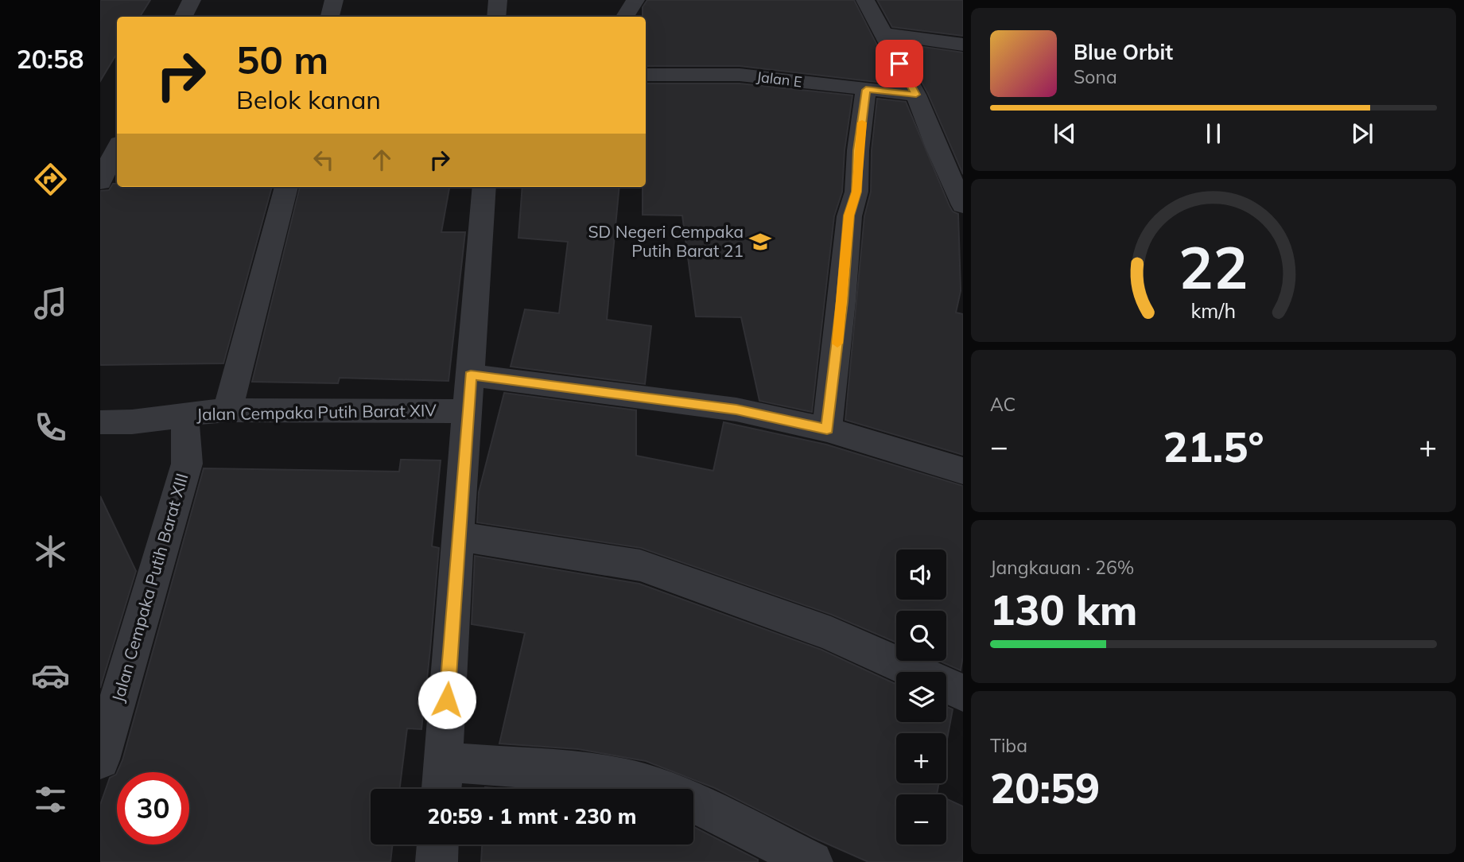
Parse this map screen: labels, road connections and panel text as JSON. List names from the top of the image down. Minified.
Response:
{"streets":{"street":["Jalan E","Jalan Cempaka Putih Barat XIV","Jalan Cempaka Putih Barat XIII"]},"crossings":[["Jalan Cempaka Putih Barat XIV","Jalan Cempaka Putih Barat XIII"]],"places":{"school or university":["SD Negeri Cempaka Putih Barat 21"]},"page":{"tabs":"20:58","turn":["50 m","Belok kanan"],"song":["Blue Orbit","Sona"],"tile":["AC",["Jangkauan · 26%","130 km"],["Tiba","20:59"]],"heat":["−","21.5°","+"],"map_buttons":["+","−"],"limit":"30","trip":"20:59 · 1 mnt · 230 m","gauge":["22","km/h"]}}
